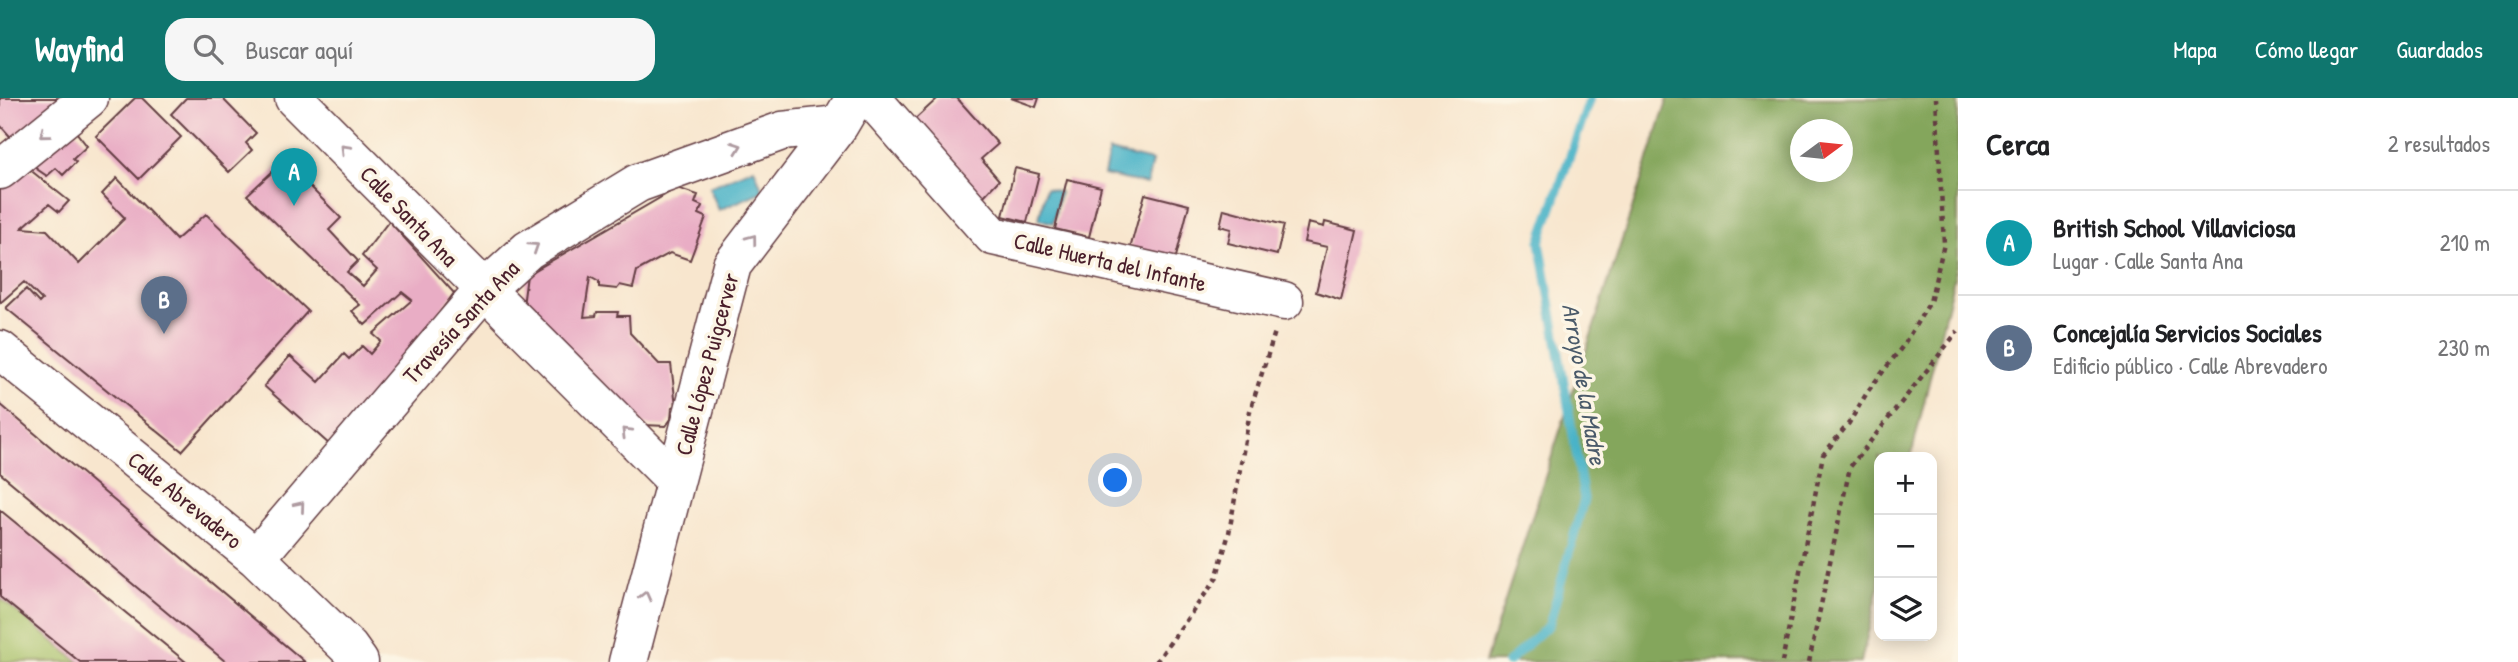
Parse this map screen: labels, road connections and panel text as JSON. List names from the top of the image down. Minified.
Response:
{"streets":{"street":["Calle Santa Ana","Calle Huerta del Infante","Travesía Santa Ana","Calle López Puigcerver","Calle Abrevadero"]},"crossings":[["Calle Santa Ana","Travesía Santa Ana"],["Calle Santa Ana","Calle López Puigcerver"],["Travesía Santa Ana","Calle López Puigcerver"],["Travesía Santa Ana","Calle Abrevadero"]],"one_way":["Calle Santa Ana","Travesía Santa Ana","Calle López Puigcerver"],"water":["Arroyo de la Madre"],"north":"right","page":{"header":"Wayfind","search":"Buscar aquí","nav":["Mapa","Cómo llegar","Guardados"],"heading":["Cerca","2 resultados"],"pins":["A","B"],"list":[{"mark":"A","name":"British School Villaviciosa","note":"Lugar · Calle Santa Ana","value":"210 m"},{"mark":"B","name":"Concejalía Servicios Sociales","note":"Edificio público · Calle Abrevadero","value":"230 m"}],"map_buttons":["+","−"]}}
